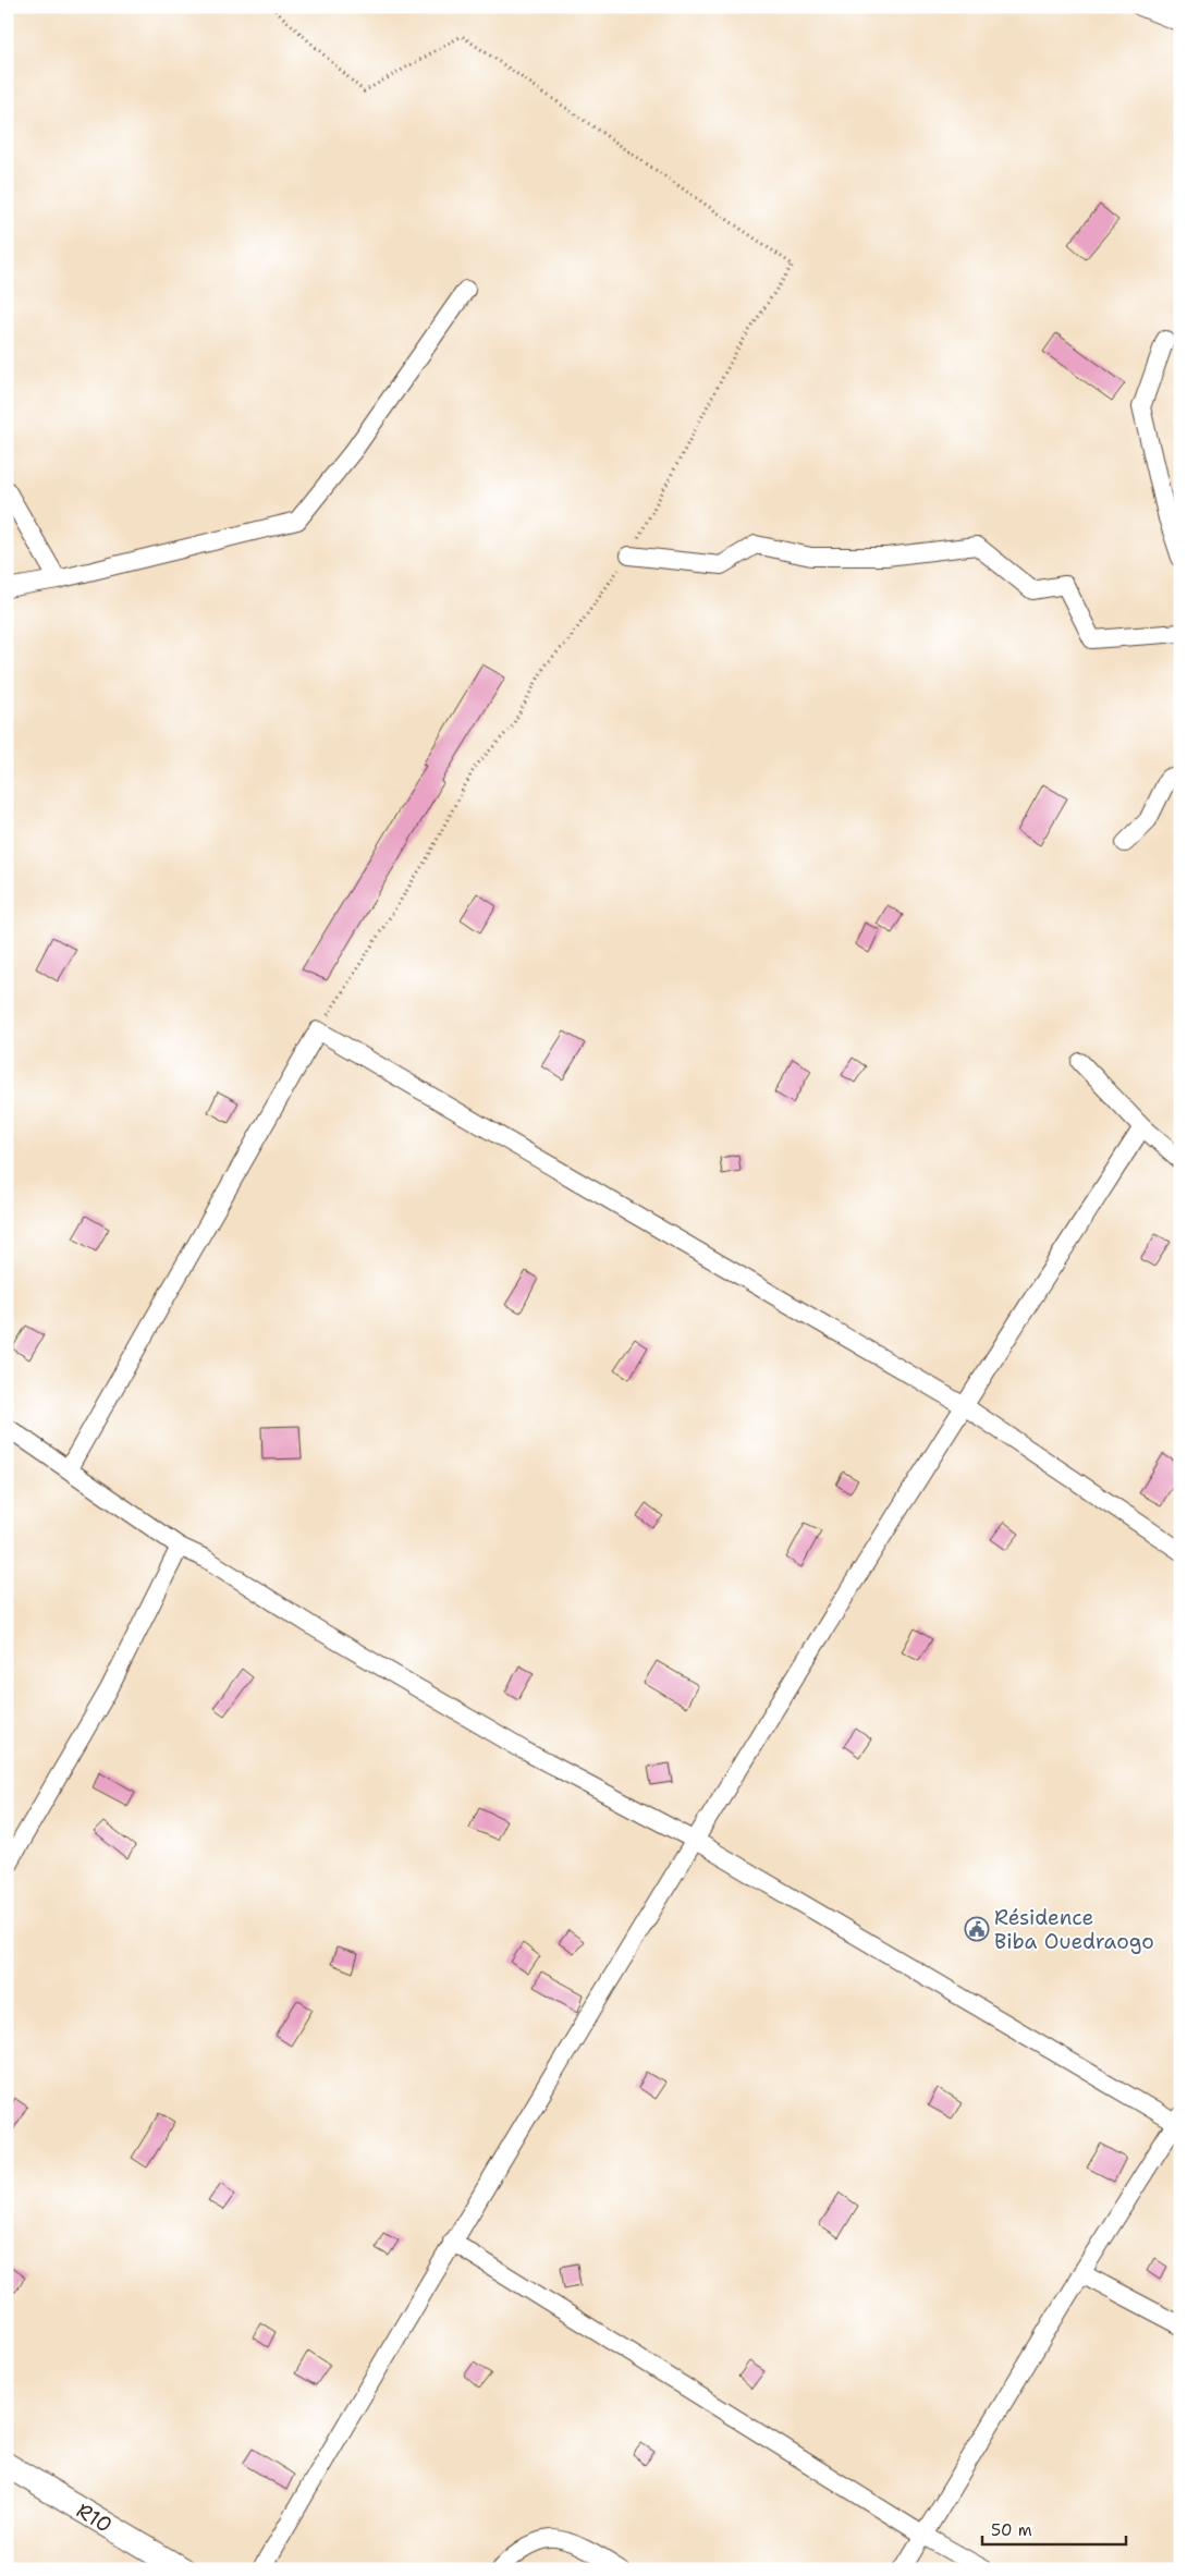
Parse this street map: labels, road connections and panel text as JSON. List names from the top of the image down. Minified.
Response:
{"streets":{"main road":["R10"]},"places":{"public building":["Résidence Biba Ouedraogo"]},"scale_bar":"50 m"}
